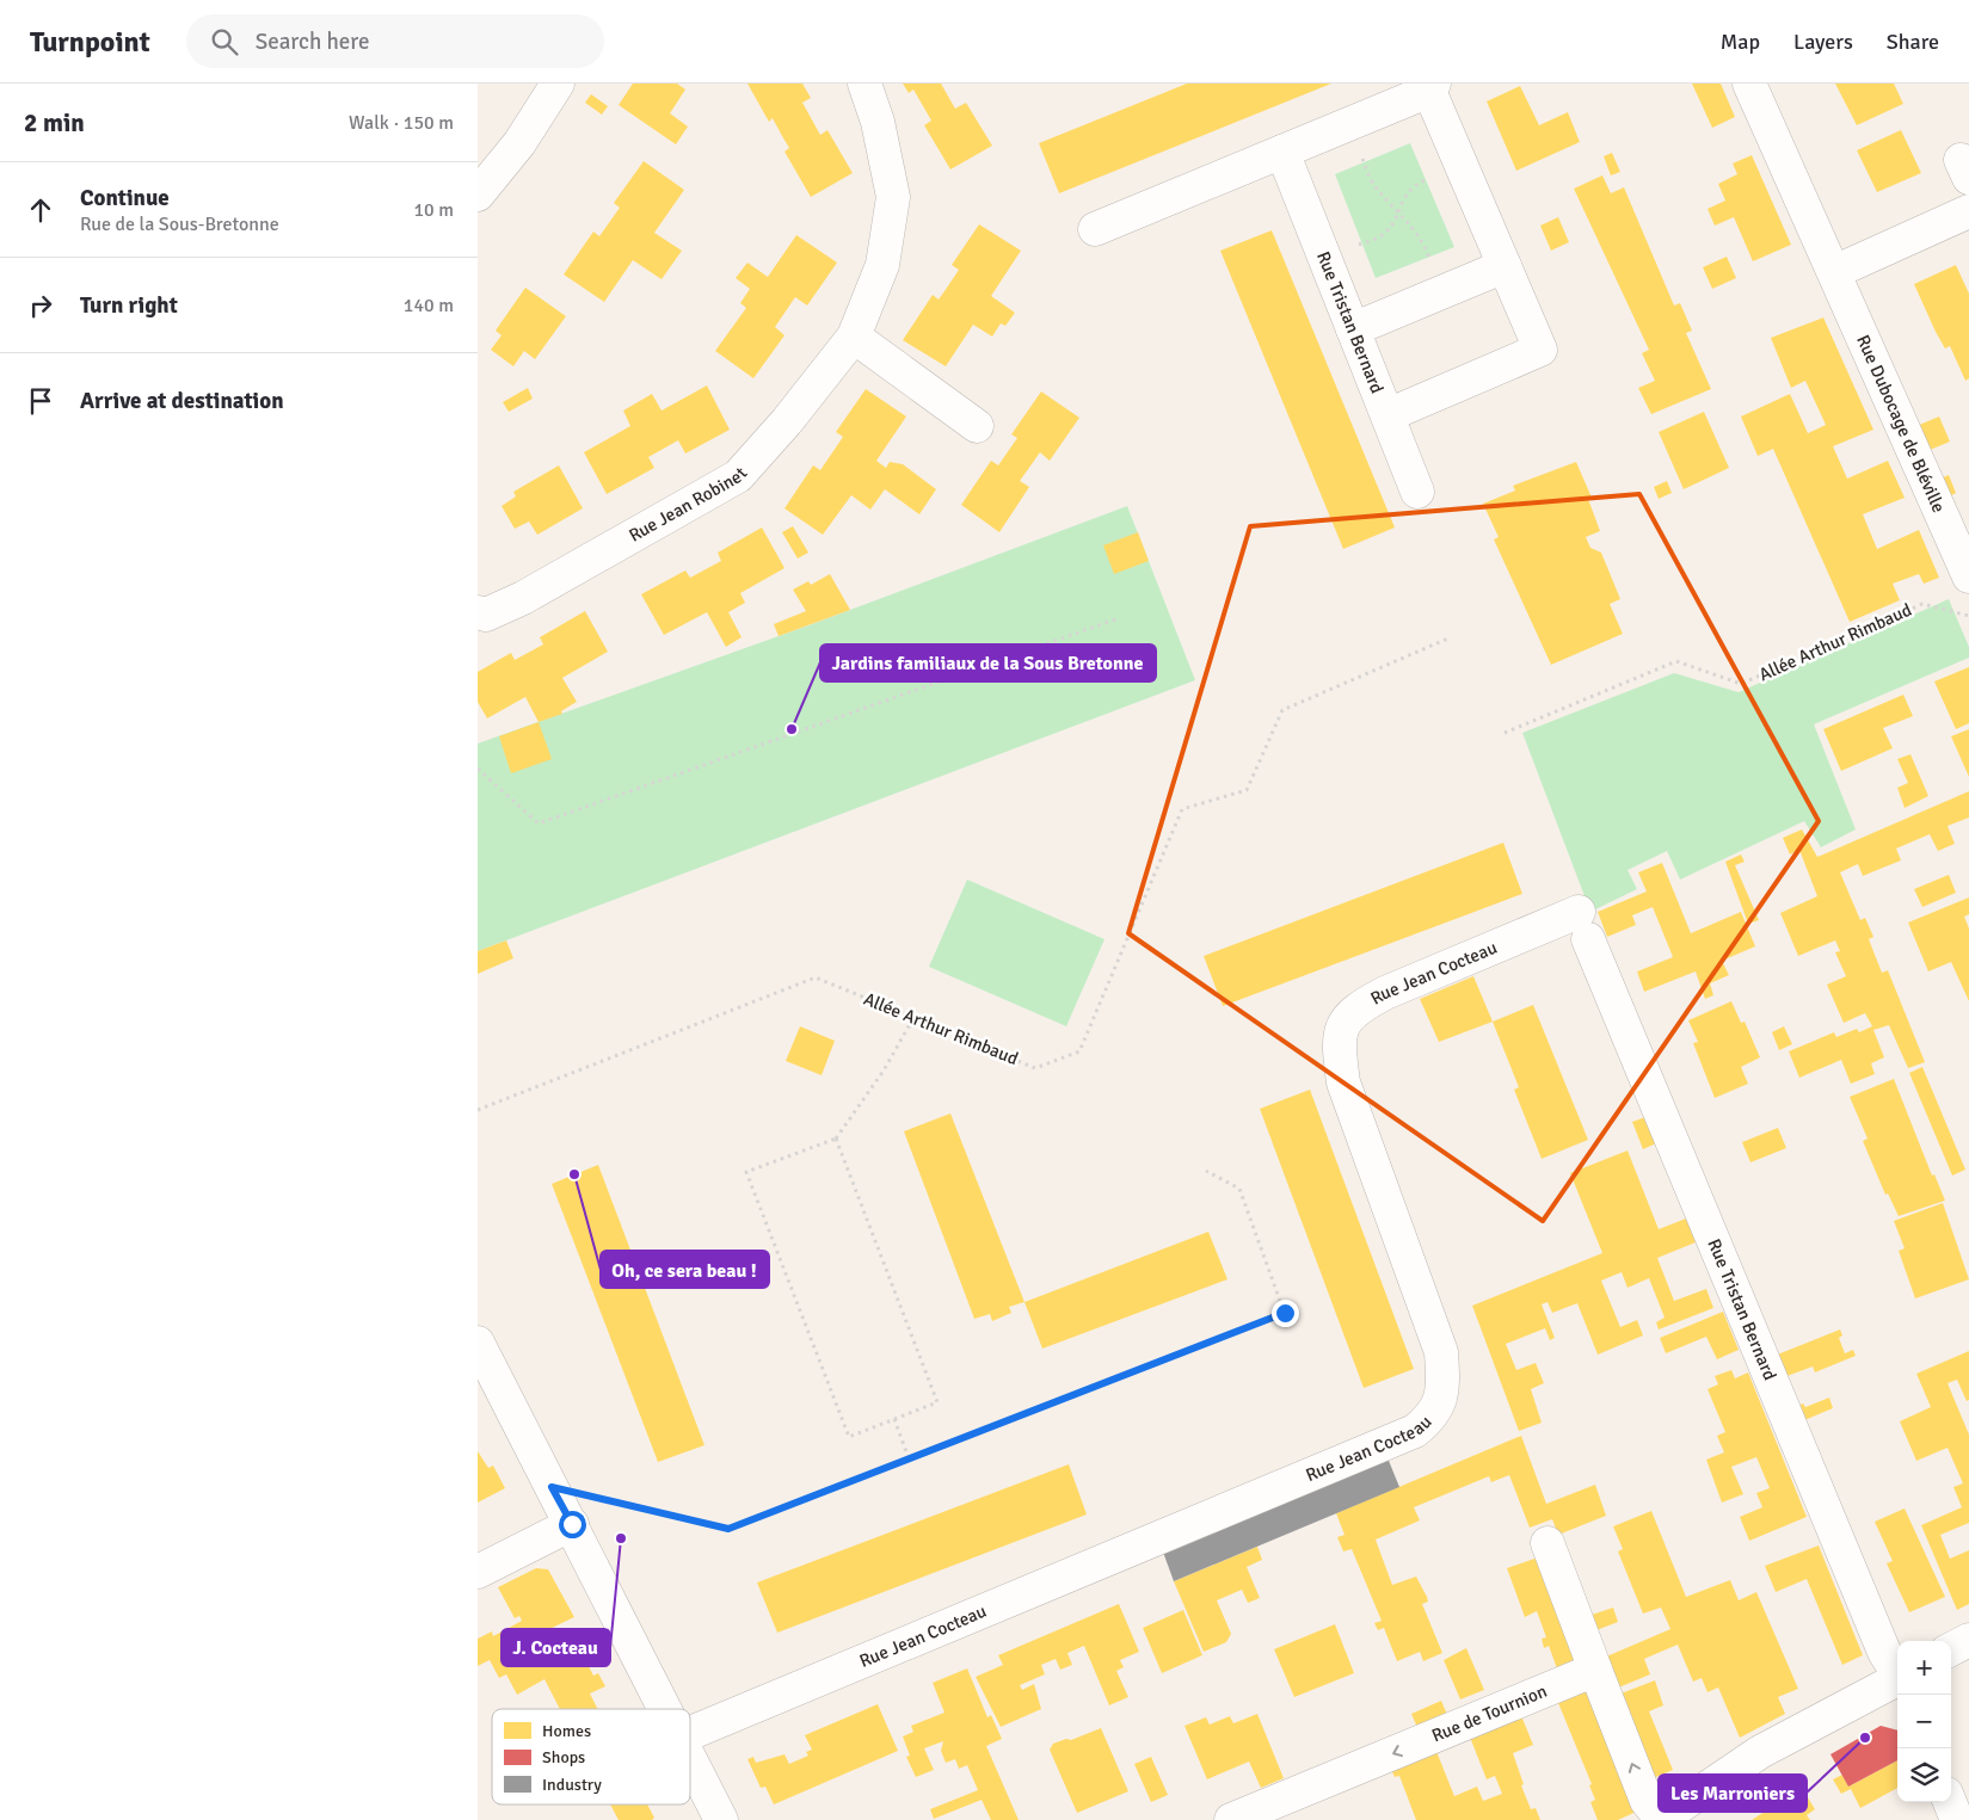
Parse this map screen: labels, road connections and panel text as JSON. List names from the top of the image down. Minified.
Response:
{"streets":{"street":["Rue Tristan Bernard","Rue Dubocage de Bléville","Rue Jean Robinet","Rue Jean Cocteau","Rue de Tournion"],"path":["Allée Arthur Rimbaud"]},"crossings":[["Rue Tristan Bernard","Rue Jean Cocteau"]],"one_way":["Rue de Tournion"],"places":["Jardins familiaux de la Sous Bretonne","Oh, ce sera beau !","J. Cocteau","Les Marroniers"],"legend":["Homes","Shops","Industry"],"page":{"header":"Turnpoint","search":"Search here","nav":["Map","Layers","Share"],"heading":["2 min","Walk · 150 m"],"list":[["Continue","Rue de la Sous-Bretonne","10 m"],["Turn right","140 m"],"Arrive at destination"],"map_buttons":["+","−"]}}
